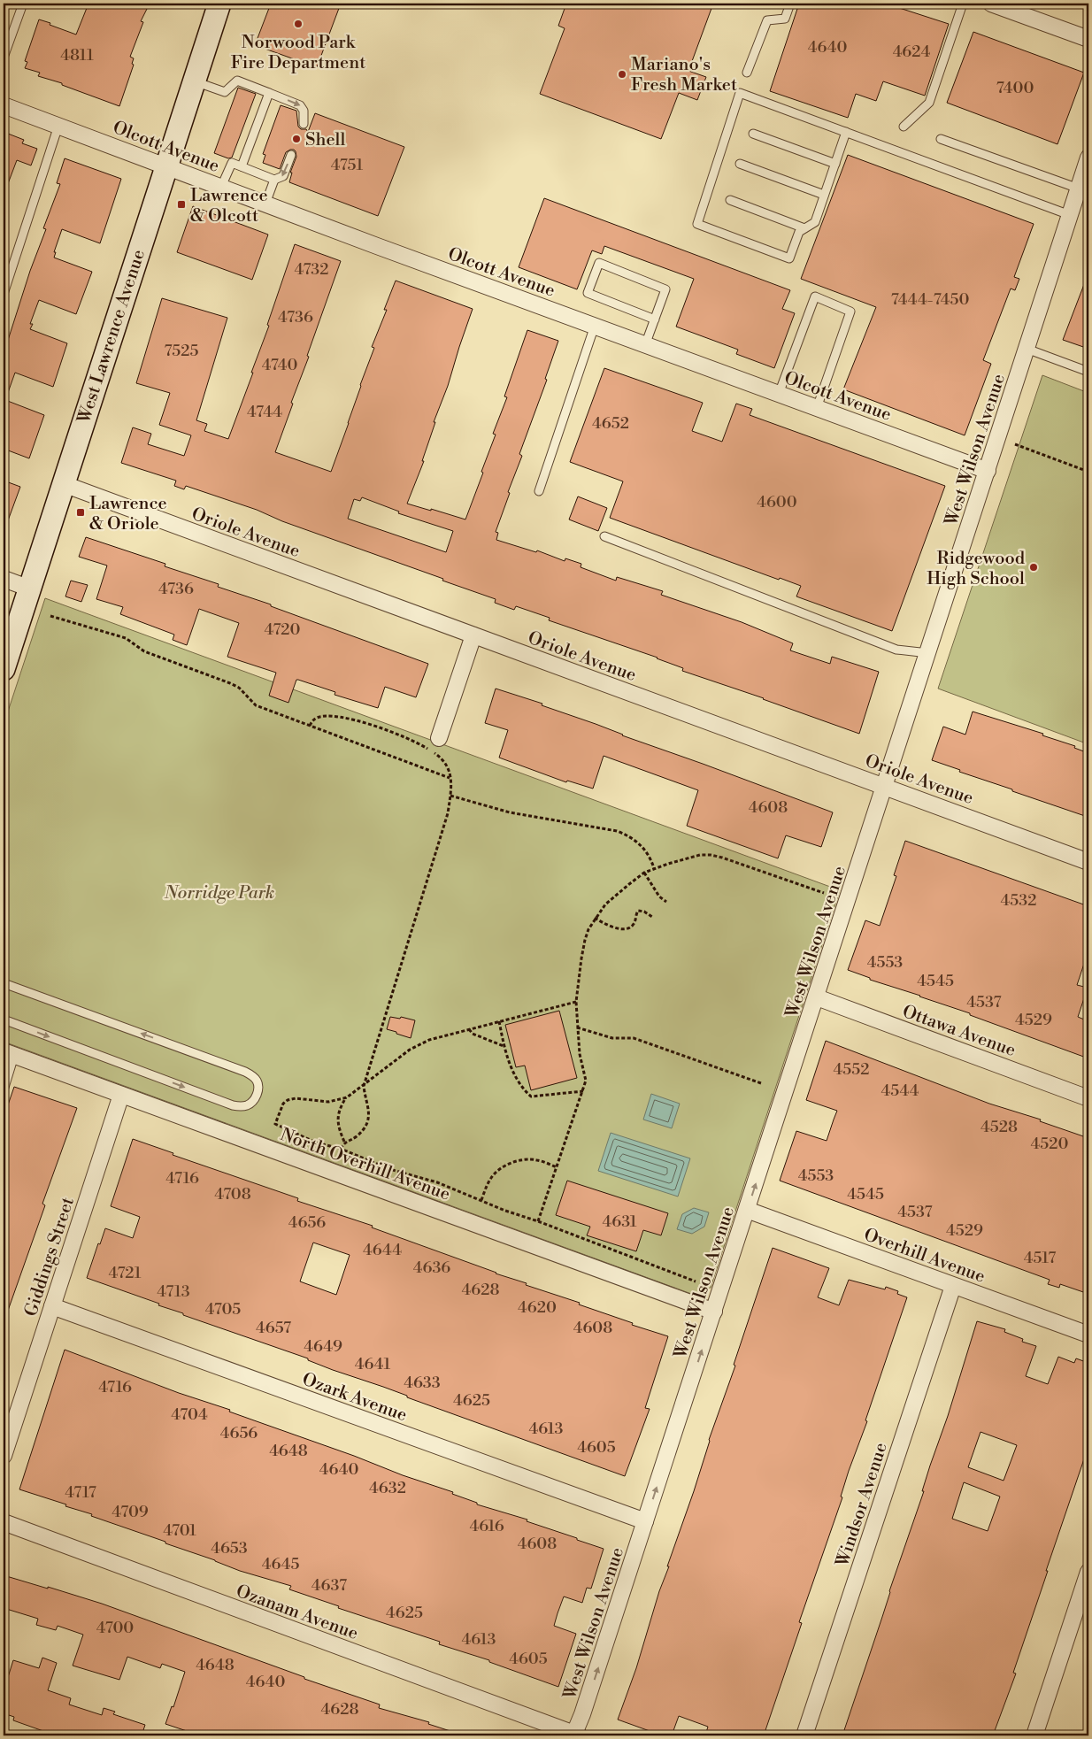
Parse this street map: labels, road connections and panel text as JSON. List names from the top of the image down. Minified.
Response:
{"streets":{"main road":["West Lawrence Avenue"],"street":["Olcott Avenue","West Wilson Avenue","Oriole Avenue","Ottawa Avenue","North Overhill Avenue","Overhill Avenue","Giddings Street","Ozark Avenue","Windsor Avenue","Ozanam Avenue"]},"crossings":[["Olcott Avenue","West Lawrence Avenue"],["Olcott Avenue","West Wilson Avenue"],["West Lawrence Avenue","Oriole Avenue"],["West Wilson Avenue","Oriole Avenue"],["West Wilson Avenue","Ottawa Avenue"],["West Wilson Avenue","North Overhill Avenue"],["West Wilson Avenue","Overhill Avenue"],["West Wilson Avenue","Ozark Avenue"],["West Wilson Avenue","Ozanam Avenue"],["North Overhill Avenue","Giddings Street"],["Overhill Avenue","Windsor Avenue"],["Giddings Street","Ozark Avenue"]],"one_way":["West Wilson Avenue"],"parks":["Norridge Park"],"places":{"other":["Norwood Park Fire Department","Mariano's Fresh Market","Shell","Ridgewood High School"],"transit":["Lawrence & Olcott","Lawrence & Oriole"]},"house_numbers":["4640","4624","4811","7400","4751","4732","7444-7450","4736","7525","4740","4744","4652","4600","4736","4720","4608","4532","4553","4545","4537","4529","4552","4544","4528","4520","4553","4716","4708","4545","4537","4631","4656","4529","4644","4517","4636","4721","4628","4713","4620","4705","4657","4608","4649","4641","4633","4716","4625","4704","4613","4656","4605","4648","4640","4632","4717","4709","4616","4701","4608","4653","4645","4637","4625","4700","4613","4605","4648","4640","4628"]}
